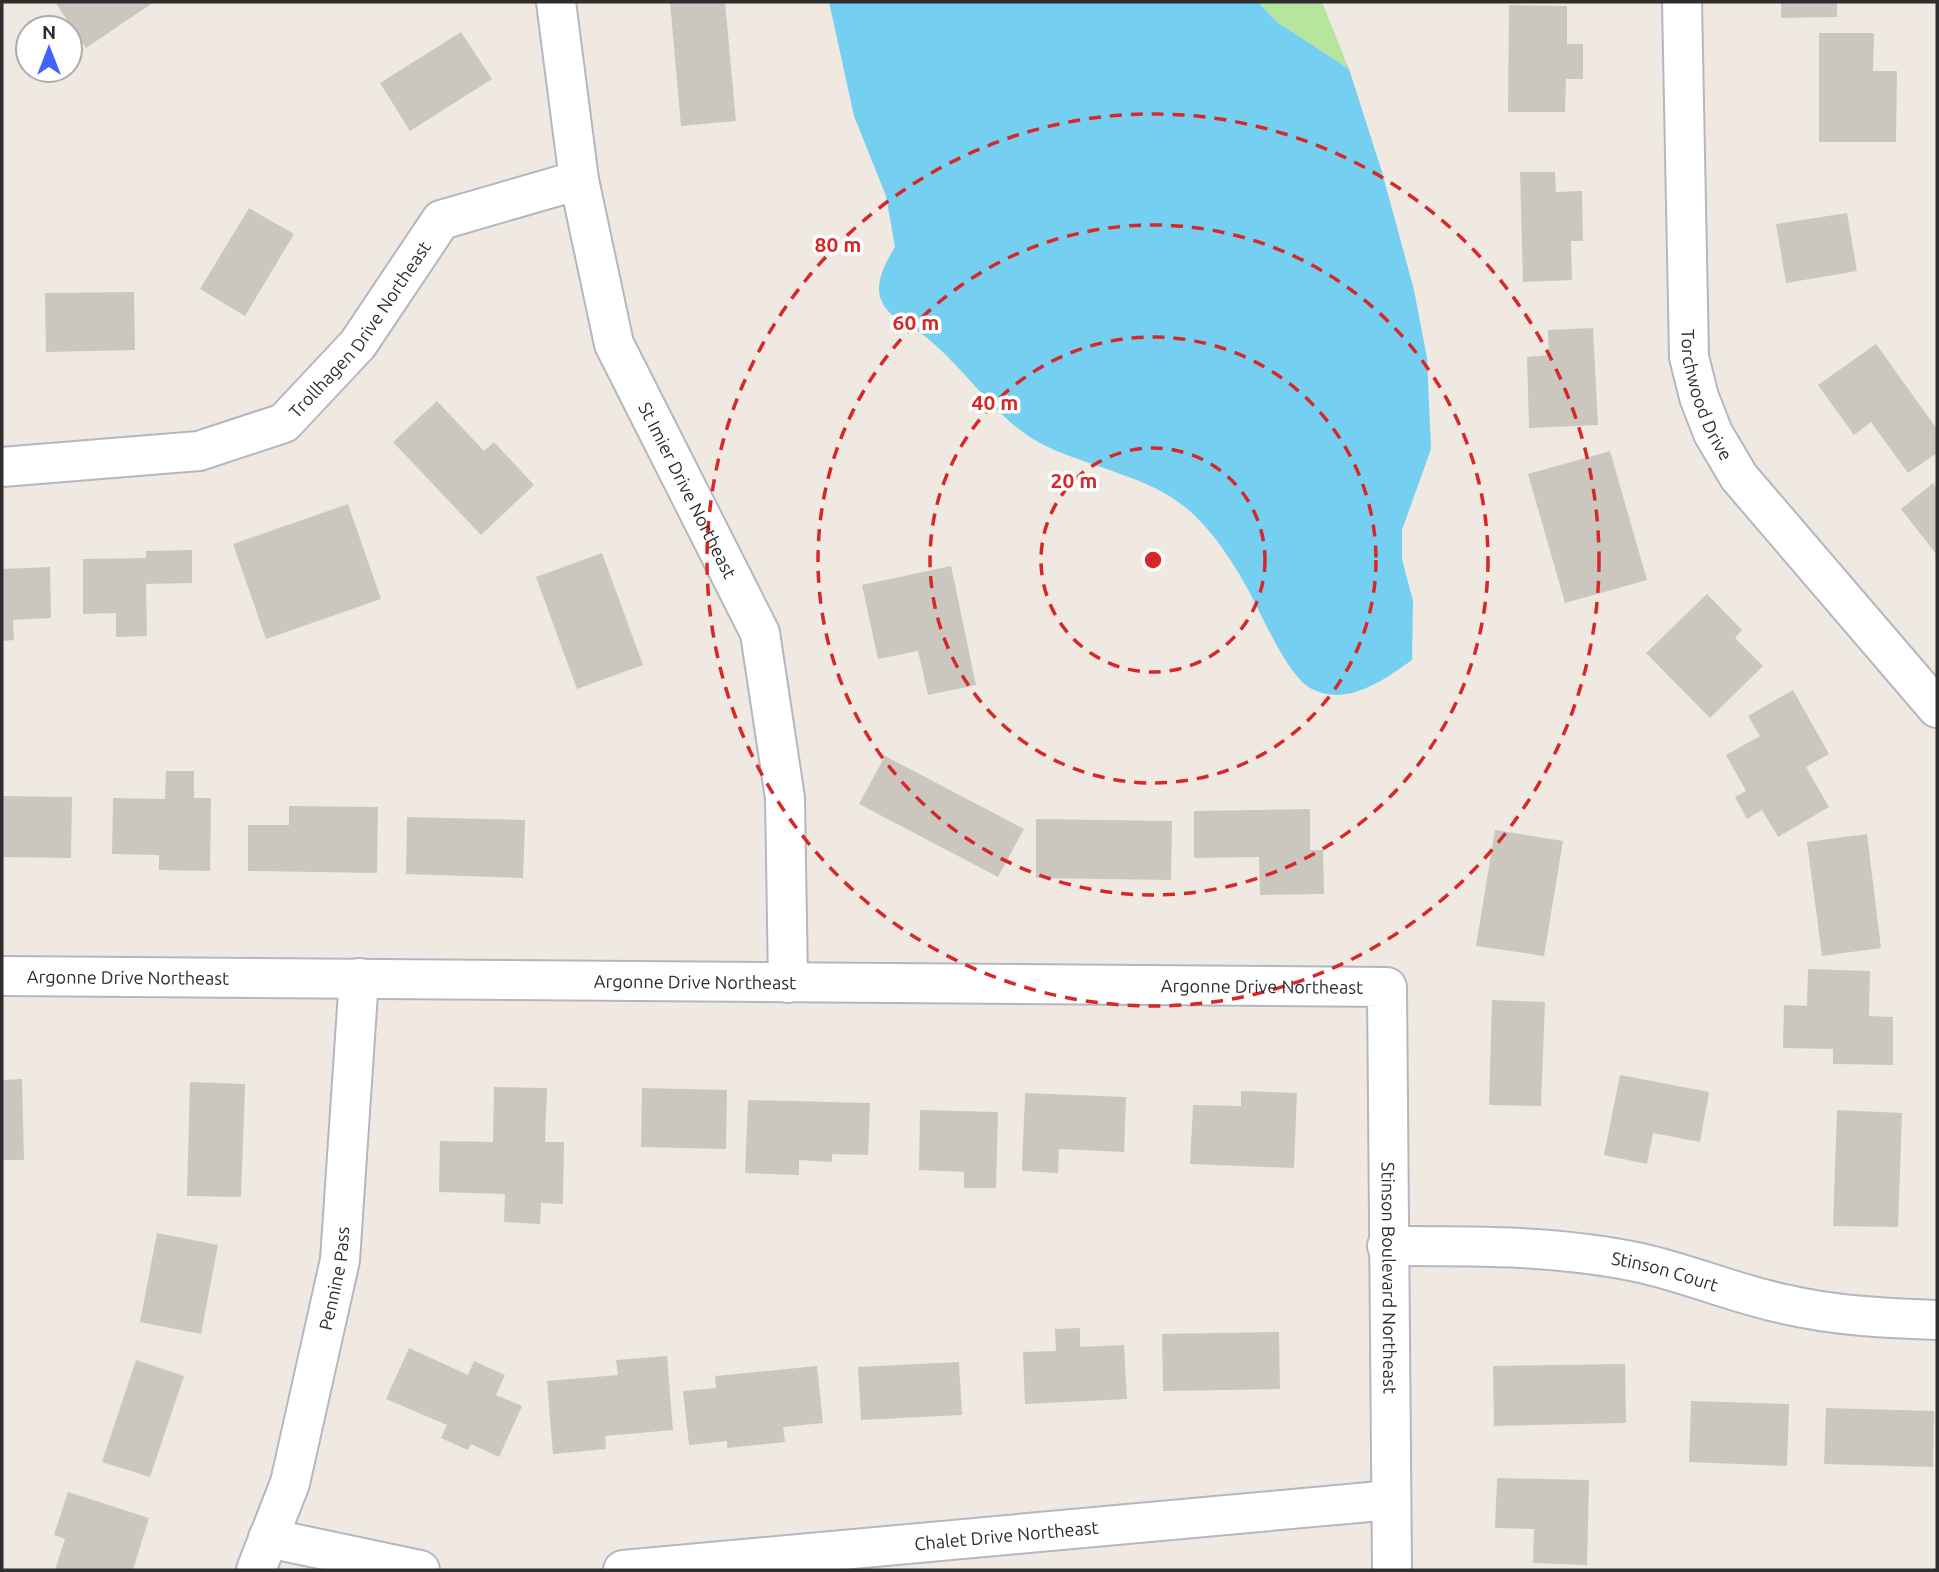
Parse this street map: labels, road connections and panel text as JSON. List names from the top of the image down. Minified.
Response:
{"streets":{"street":["Trollhagen Drive Northeast","Torchwood Drive","St Imier Drive Northeast","Argonne Drive Northeast","Stinson Court","Pennine Pass","Stinson Boulevard Northeast","Chalet Drive Northeast"]},"crossings":[["Trollhagen Drive Northeast","St Imier Drive Northeast"],["St Imier Drive Northeast","Argonne Drive Northeast"],["Argonne Drive Northeast","Pennine Pass"],["Argonne Drive Northeast","Stinson Boulevard Northeast"],["Stinson Court","Stinson Boulevard Northeast"],["Stinson Boulevard Northeast","Chalet Drive Northeast"]],"north":"top","rings":["80 m","60 m","40 m","20 m"]}
